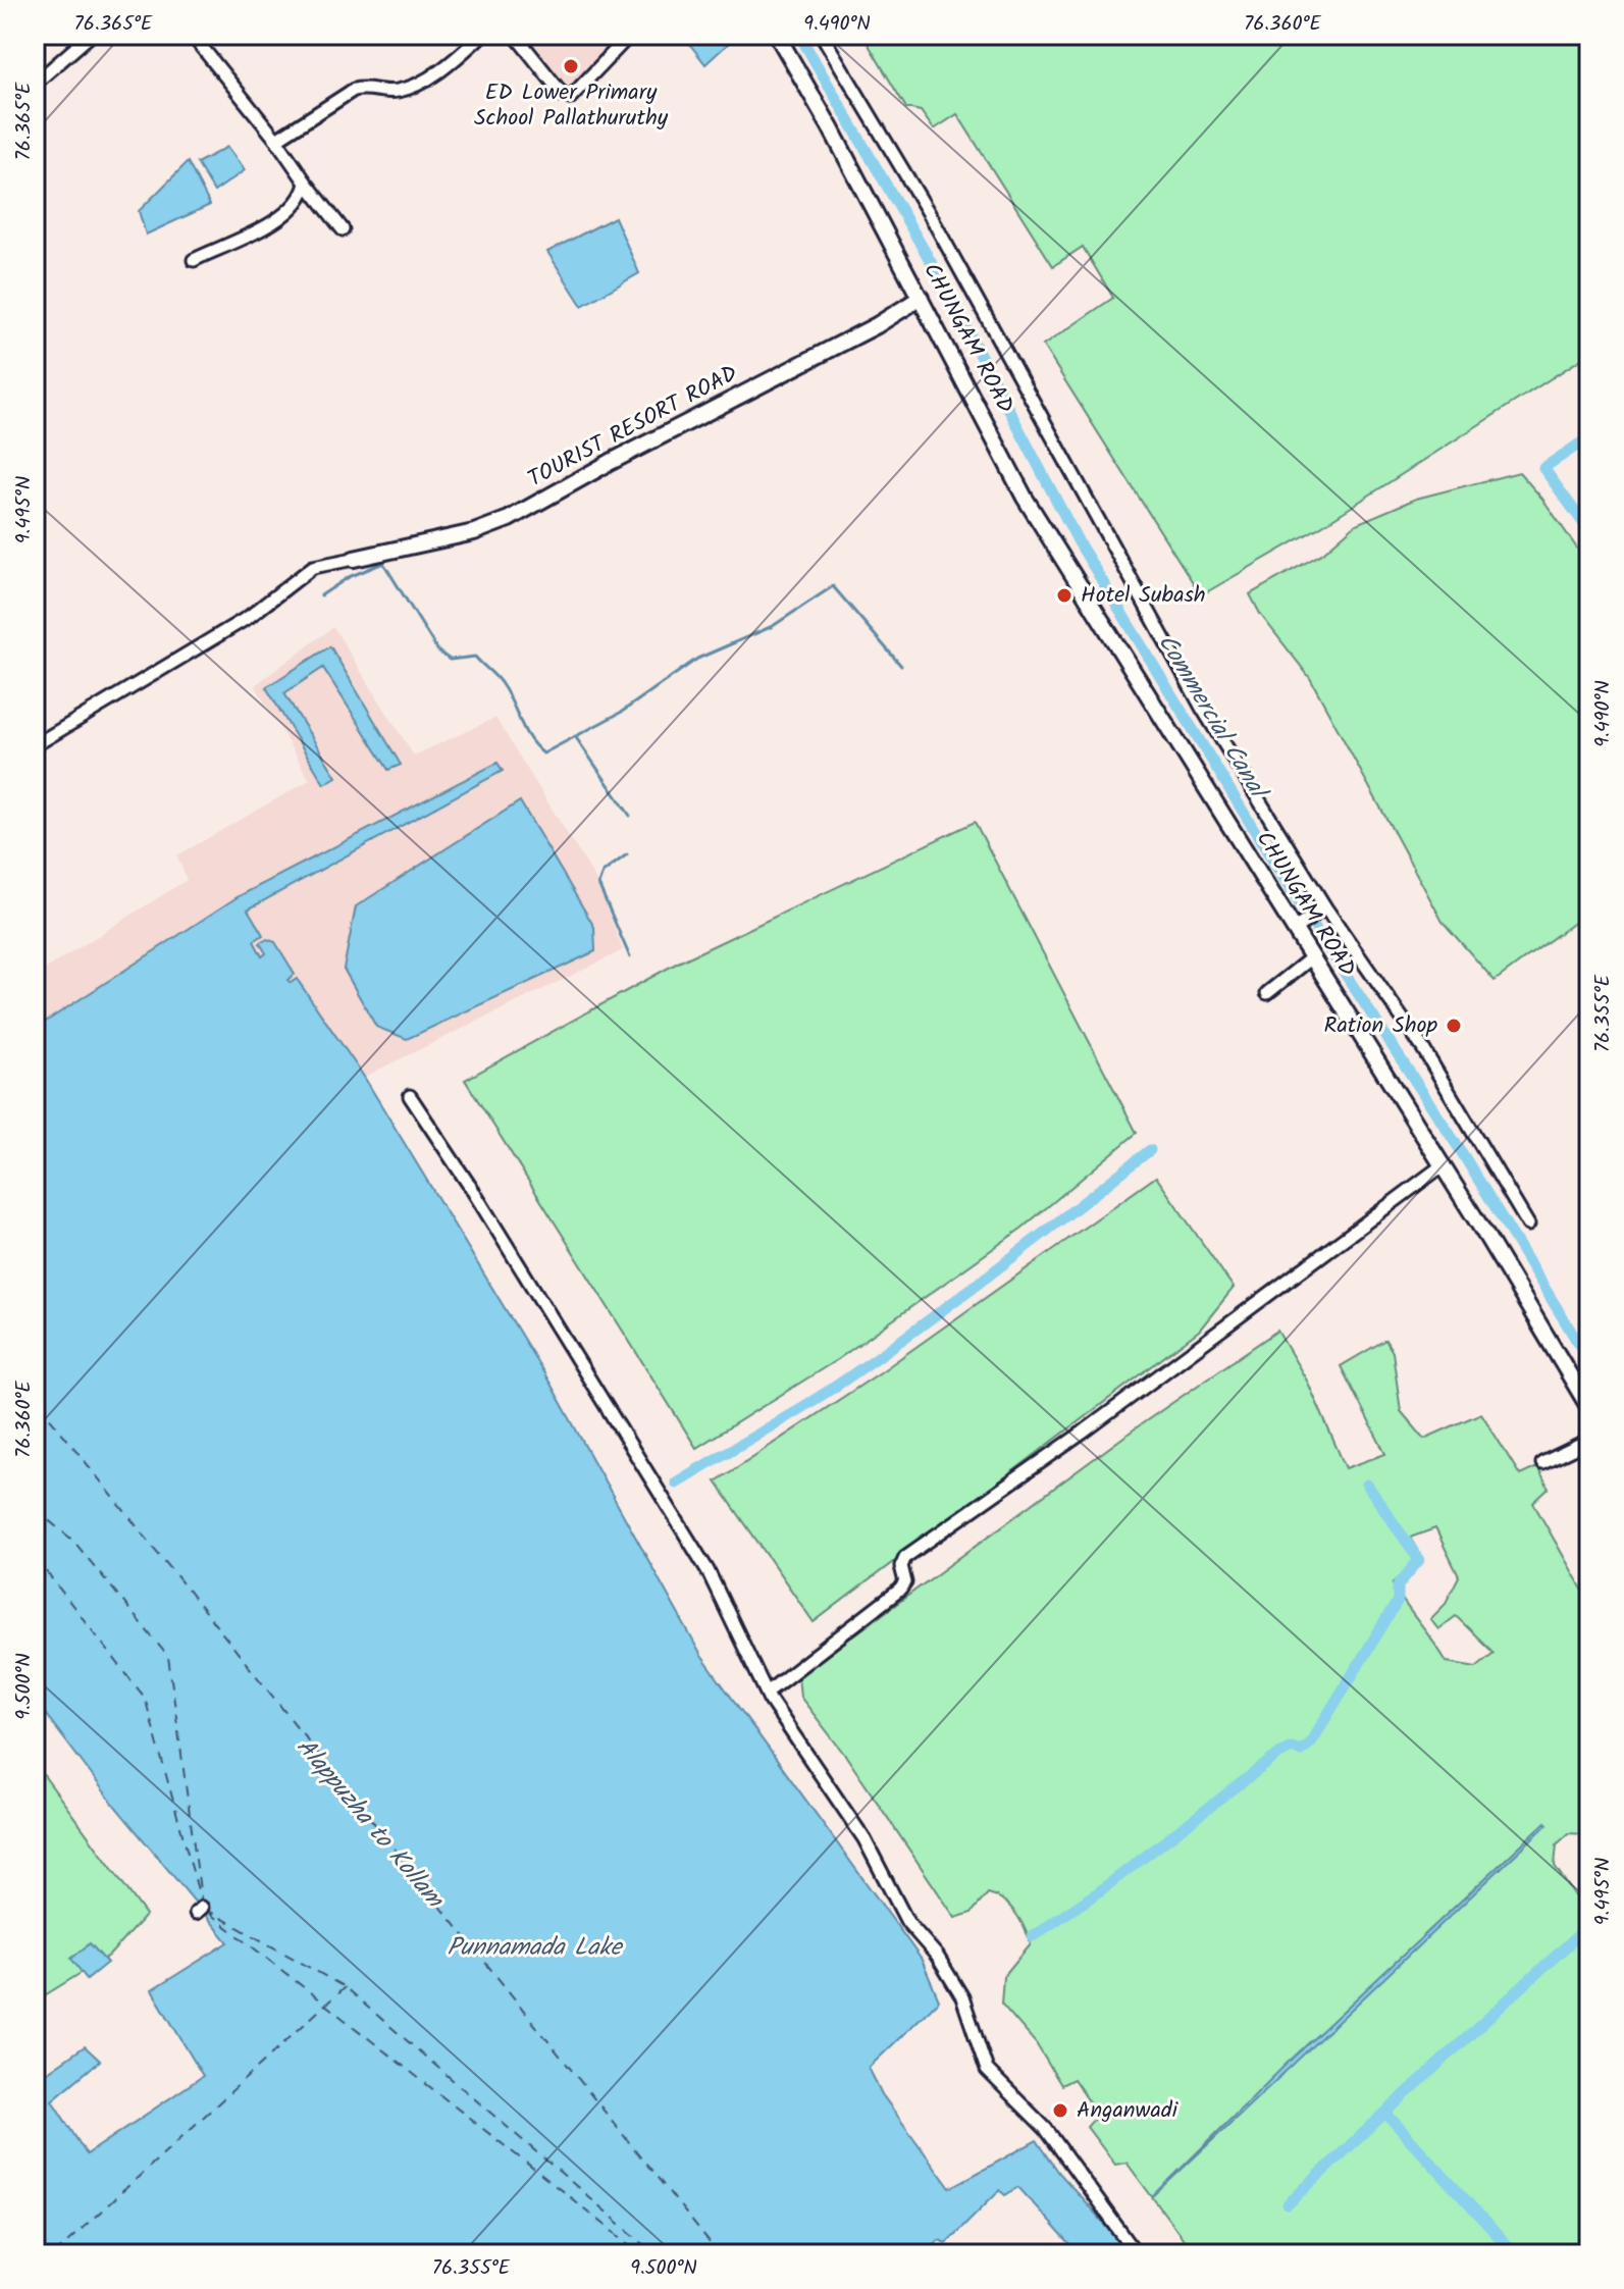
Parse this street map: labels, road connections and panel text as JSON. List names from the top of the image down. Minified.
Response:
{"streets":{"main road":["CHUNGAM ROAD","TOURIST RESORT ROAD"]},"crossings":[["CHUNGAM ROAD","TOURIST RESORT ROAD"]],"water":["Commercial Canal","Alappuzha to Kollam","Punnamada Lake"],"places":["ED Lower Primary School Pallathuruthy","Hotel Subash","Ration Shop","Anganwadi"],"coordinates":["76.365°E","9.490°N","76.360°E","9.495°N","76.355°E","9.500°N"]}
